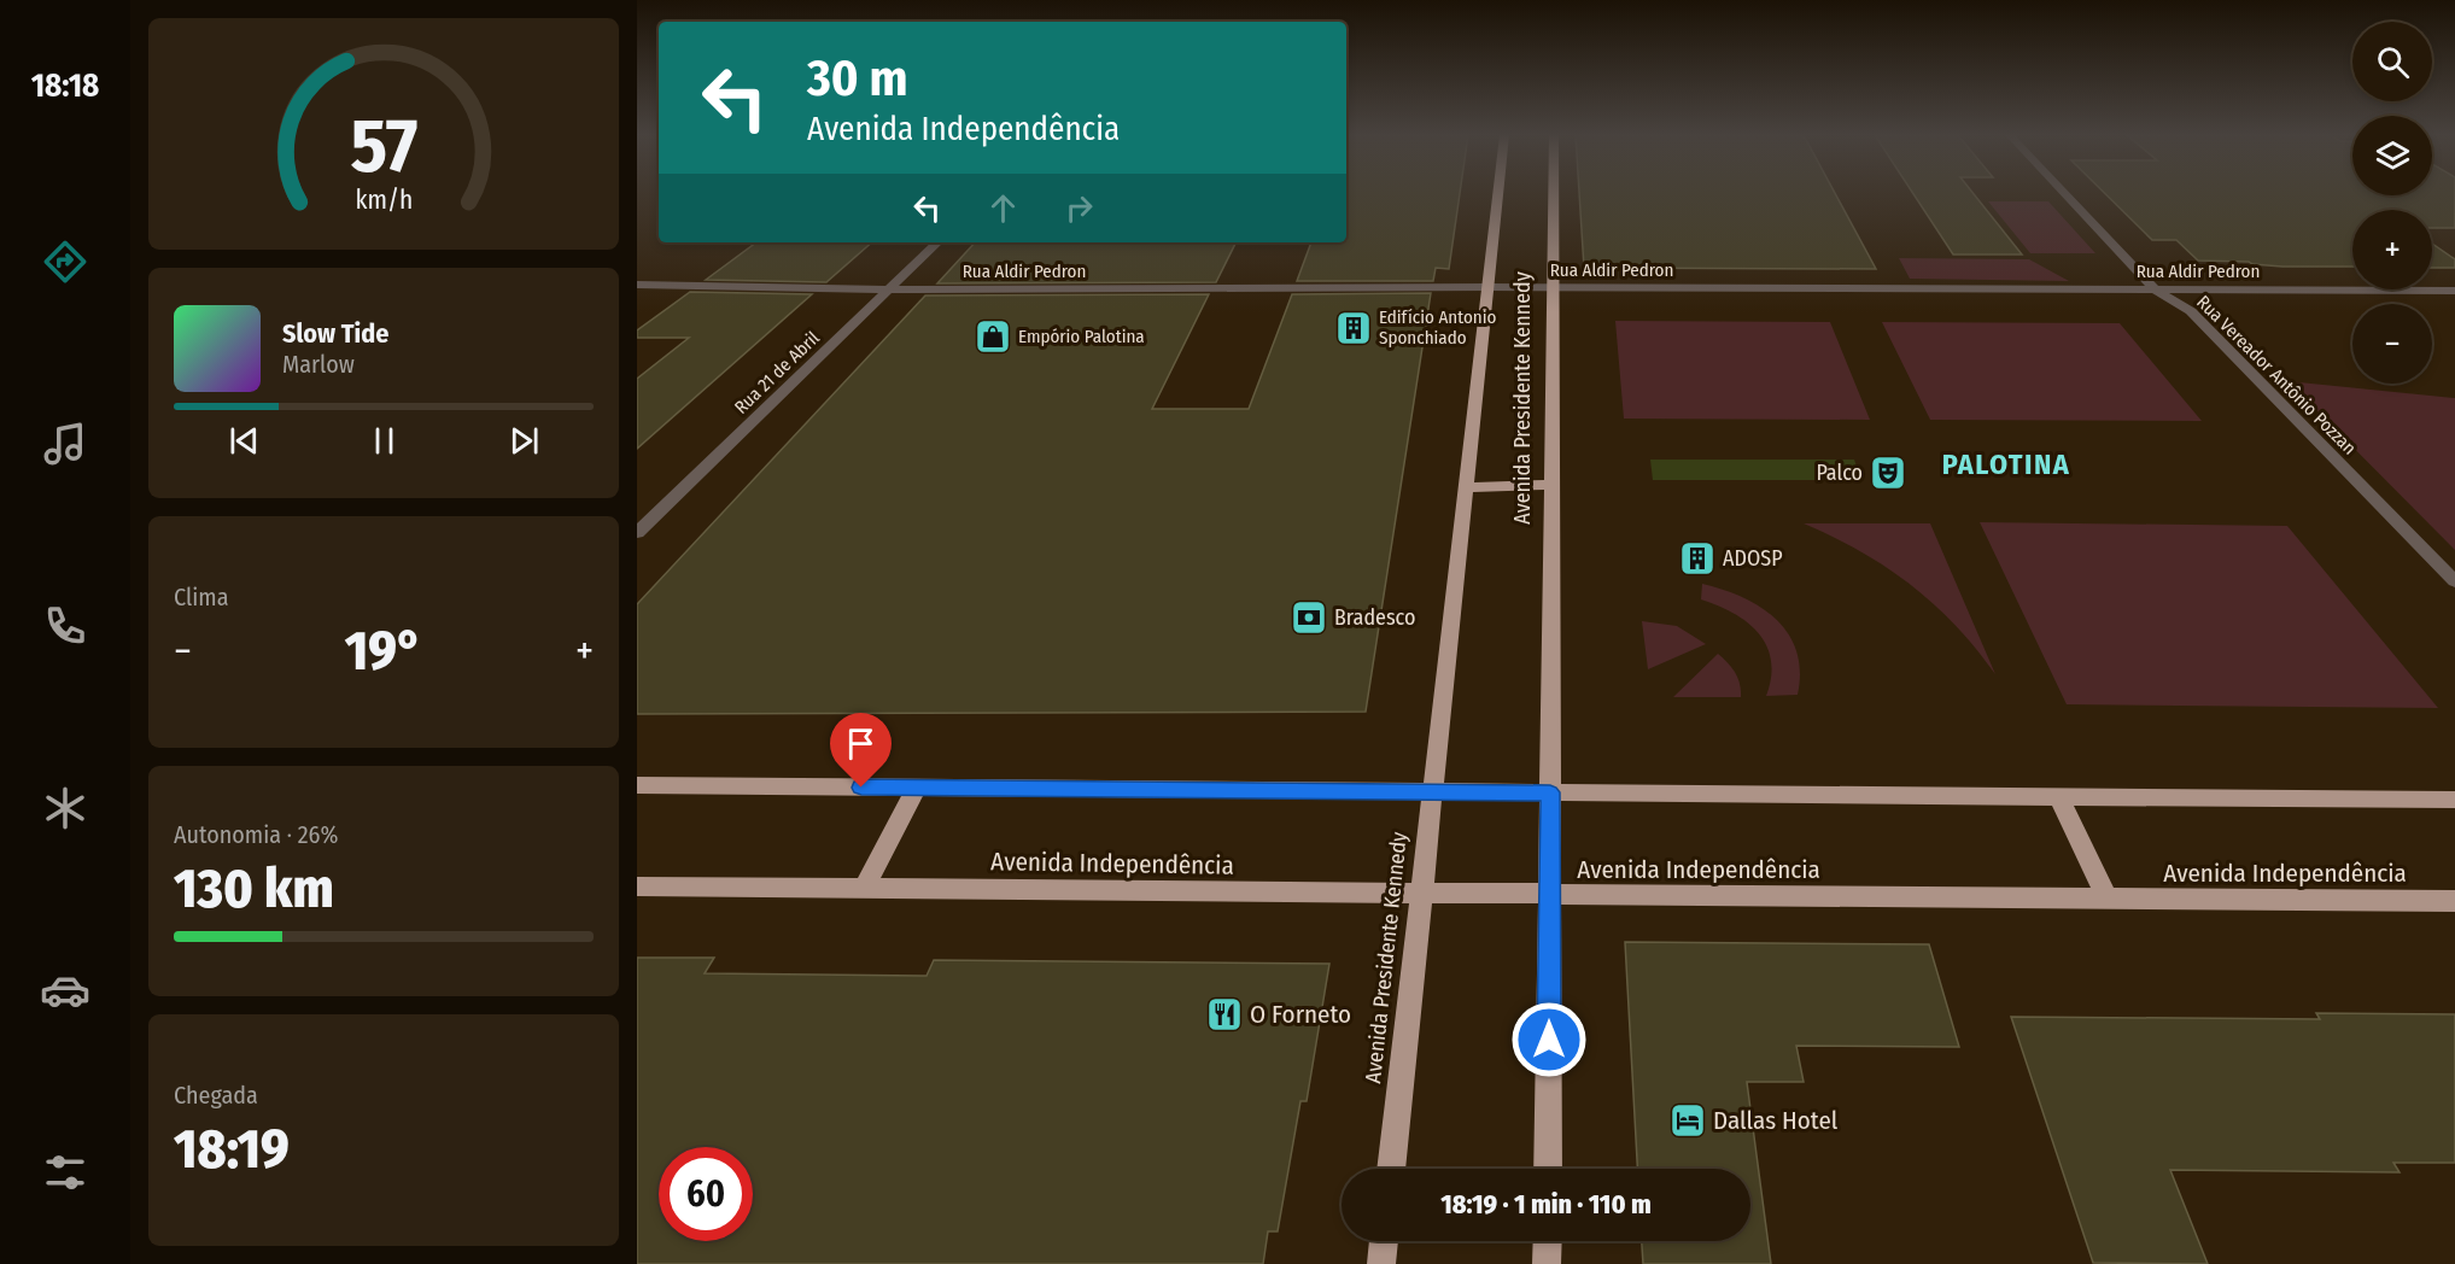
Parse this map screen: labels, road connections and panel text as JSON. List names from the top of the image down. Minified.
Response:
{"streets":{"main road":["Avenida Presidente Kennedy","Avenida Independência"],"street":["Rua Aldir Pedron","Rua 21 de Abril","Rua Vereador Antônio Pozzan"]},"crossings":[["Rua Aldir Pedron","Rua 21 de Abril"],["Rua Aldir Pedron","Rua Vereador Antônio Pozzan"],["Rua Aldir Pedron","Avenida Presidente Kennedy"],["Avenida Presidente Kennedy","Avenida Independência"]],"districts":["PALOTINA"],"places":{"building":["Edifício Antonio Sponchiado","ADOSP"],"shop":["Empório Palotina"],"theatre":["Palco"],"bank":["Bradesco"],"restaurant":["O Forneto"],"hotel":["Dallas Hotel"]},"page":{"tabs":"18:18","map_buttons":["+","−"],"turn":["30 m","Avenida Independência"],"song":["Slow Tide","Marlow"],"tile":["Clima",["Autonomia · 26%","130 km"],["Chegada","18:19"]],"heat":["−","19°","+"],"limit":"60","trip":"18:19 · 1 min · 110 m","gauge":["57","km/h"]}}
